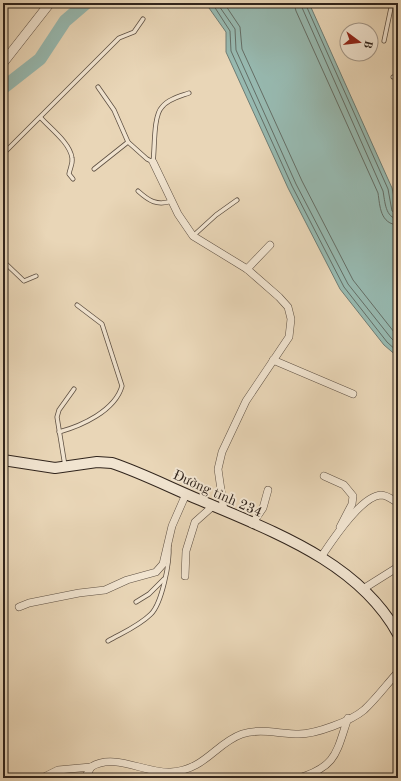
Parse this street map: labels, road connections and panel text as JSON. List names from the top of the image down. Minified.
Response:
{"streets":{"main road":["Đường tỉnh 234"]},"north":"right"}
